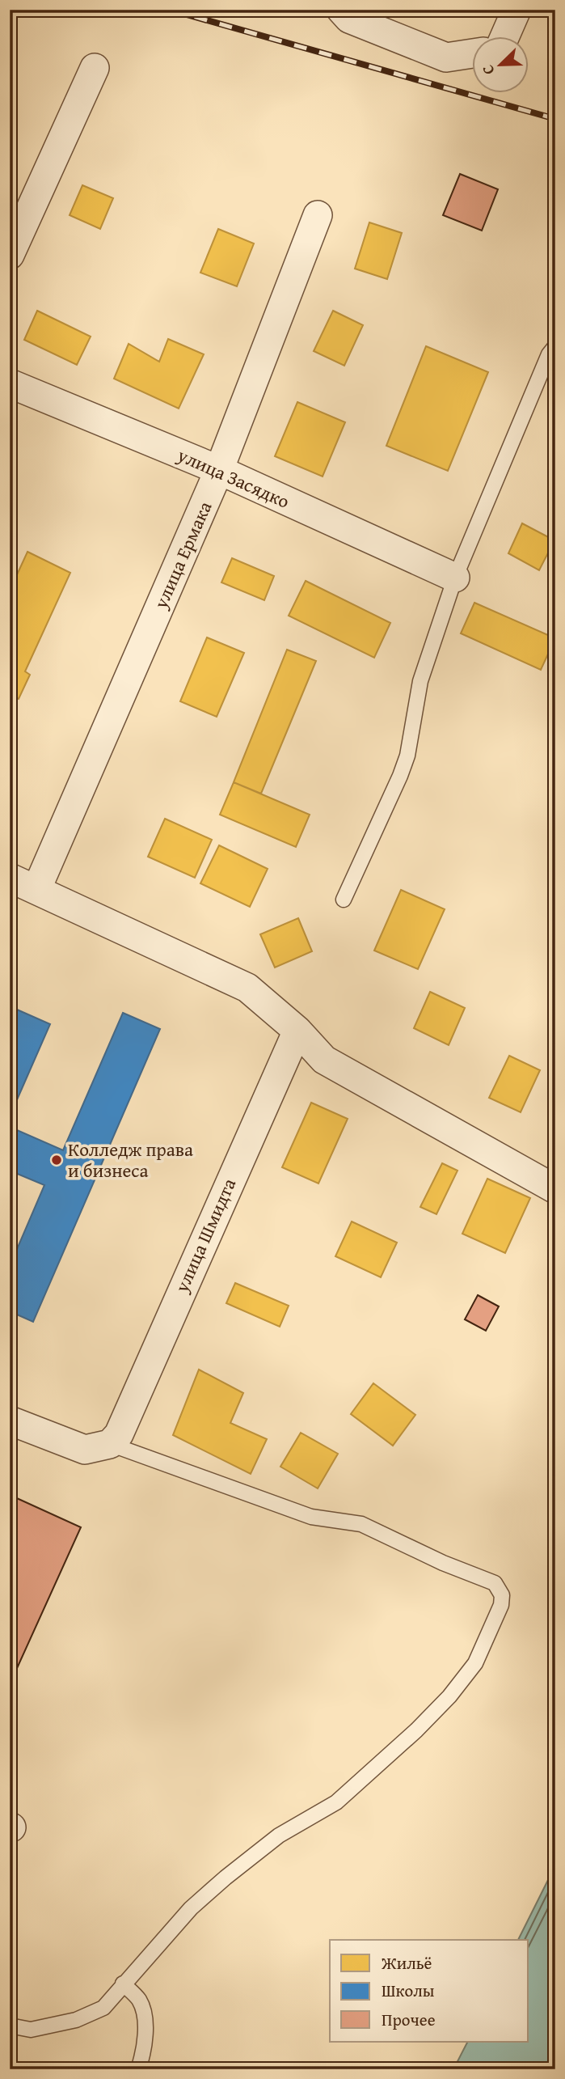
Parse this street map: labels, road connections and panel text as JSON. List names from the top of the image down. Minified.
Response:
{"streets":{"street":["улица Засядко","улица Ермака","улица Шмидта"]},"crossings":[["улица Засядко","улица Ермака"]],"places":["Колледж права и бизнеса"],"legend":["Жильё","Школы","Прочее"],"north":"bottom left"}
